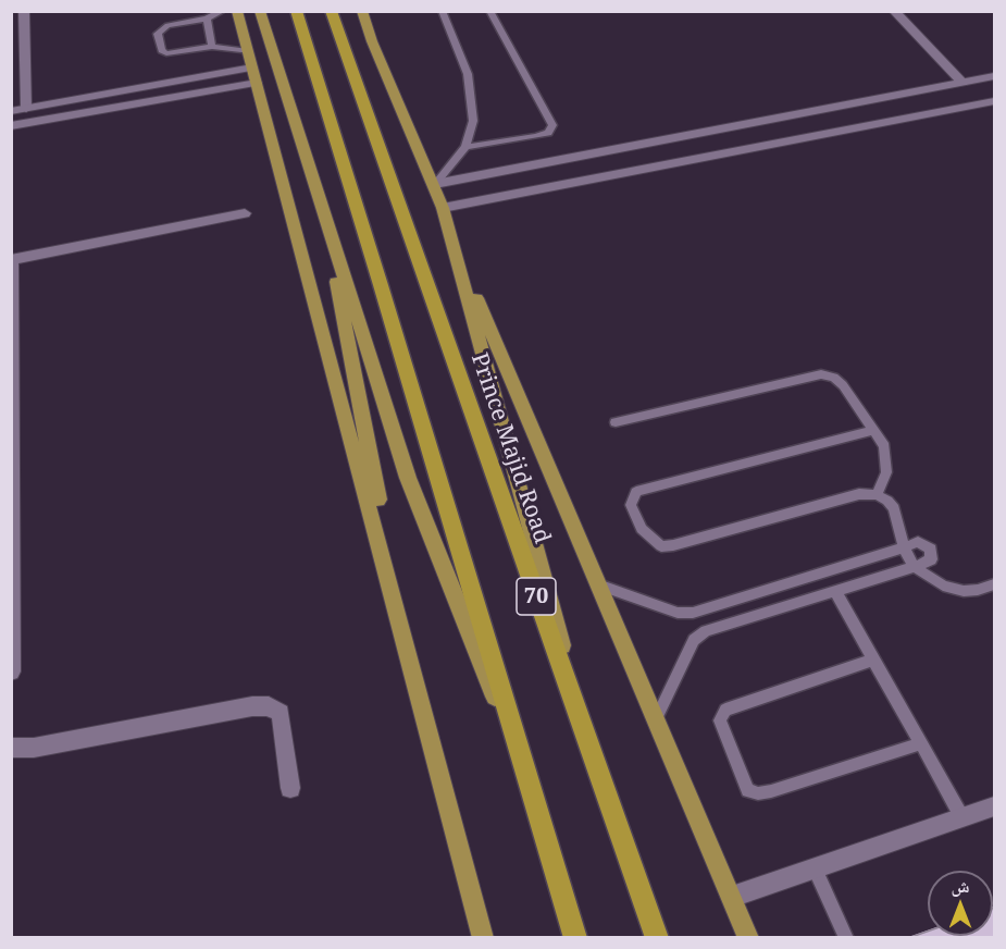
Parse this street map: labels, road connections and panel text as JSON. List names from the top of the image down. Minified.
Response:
{"streets":{"highway":["Prince Majid Road","70"]},"north":"top"}
